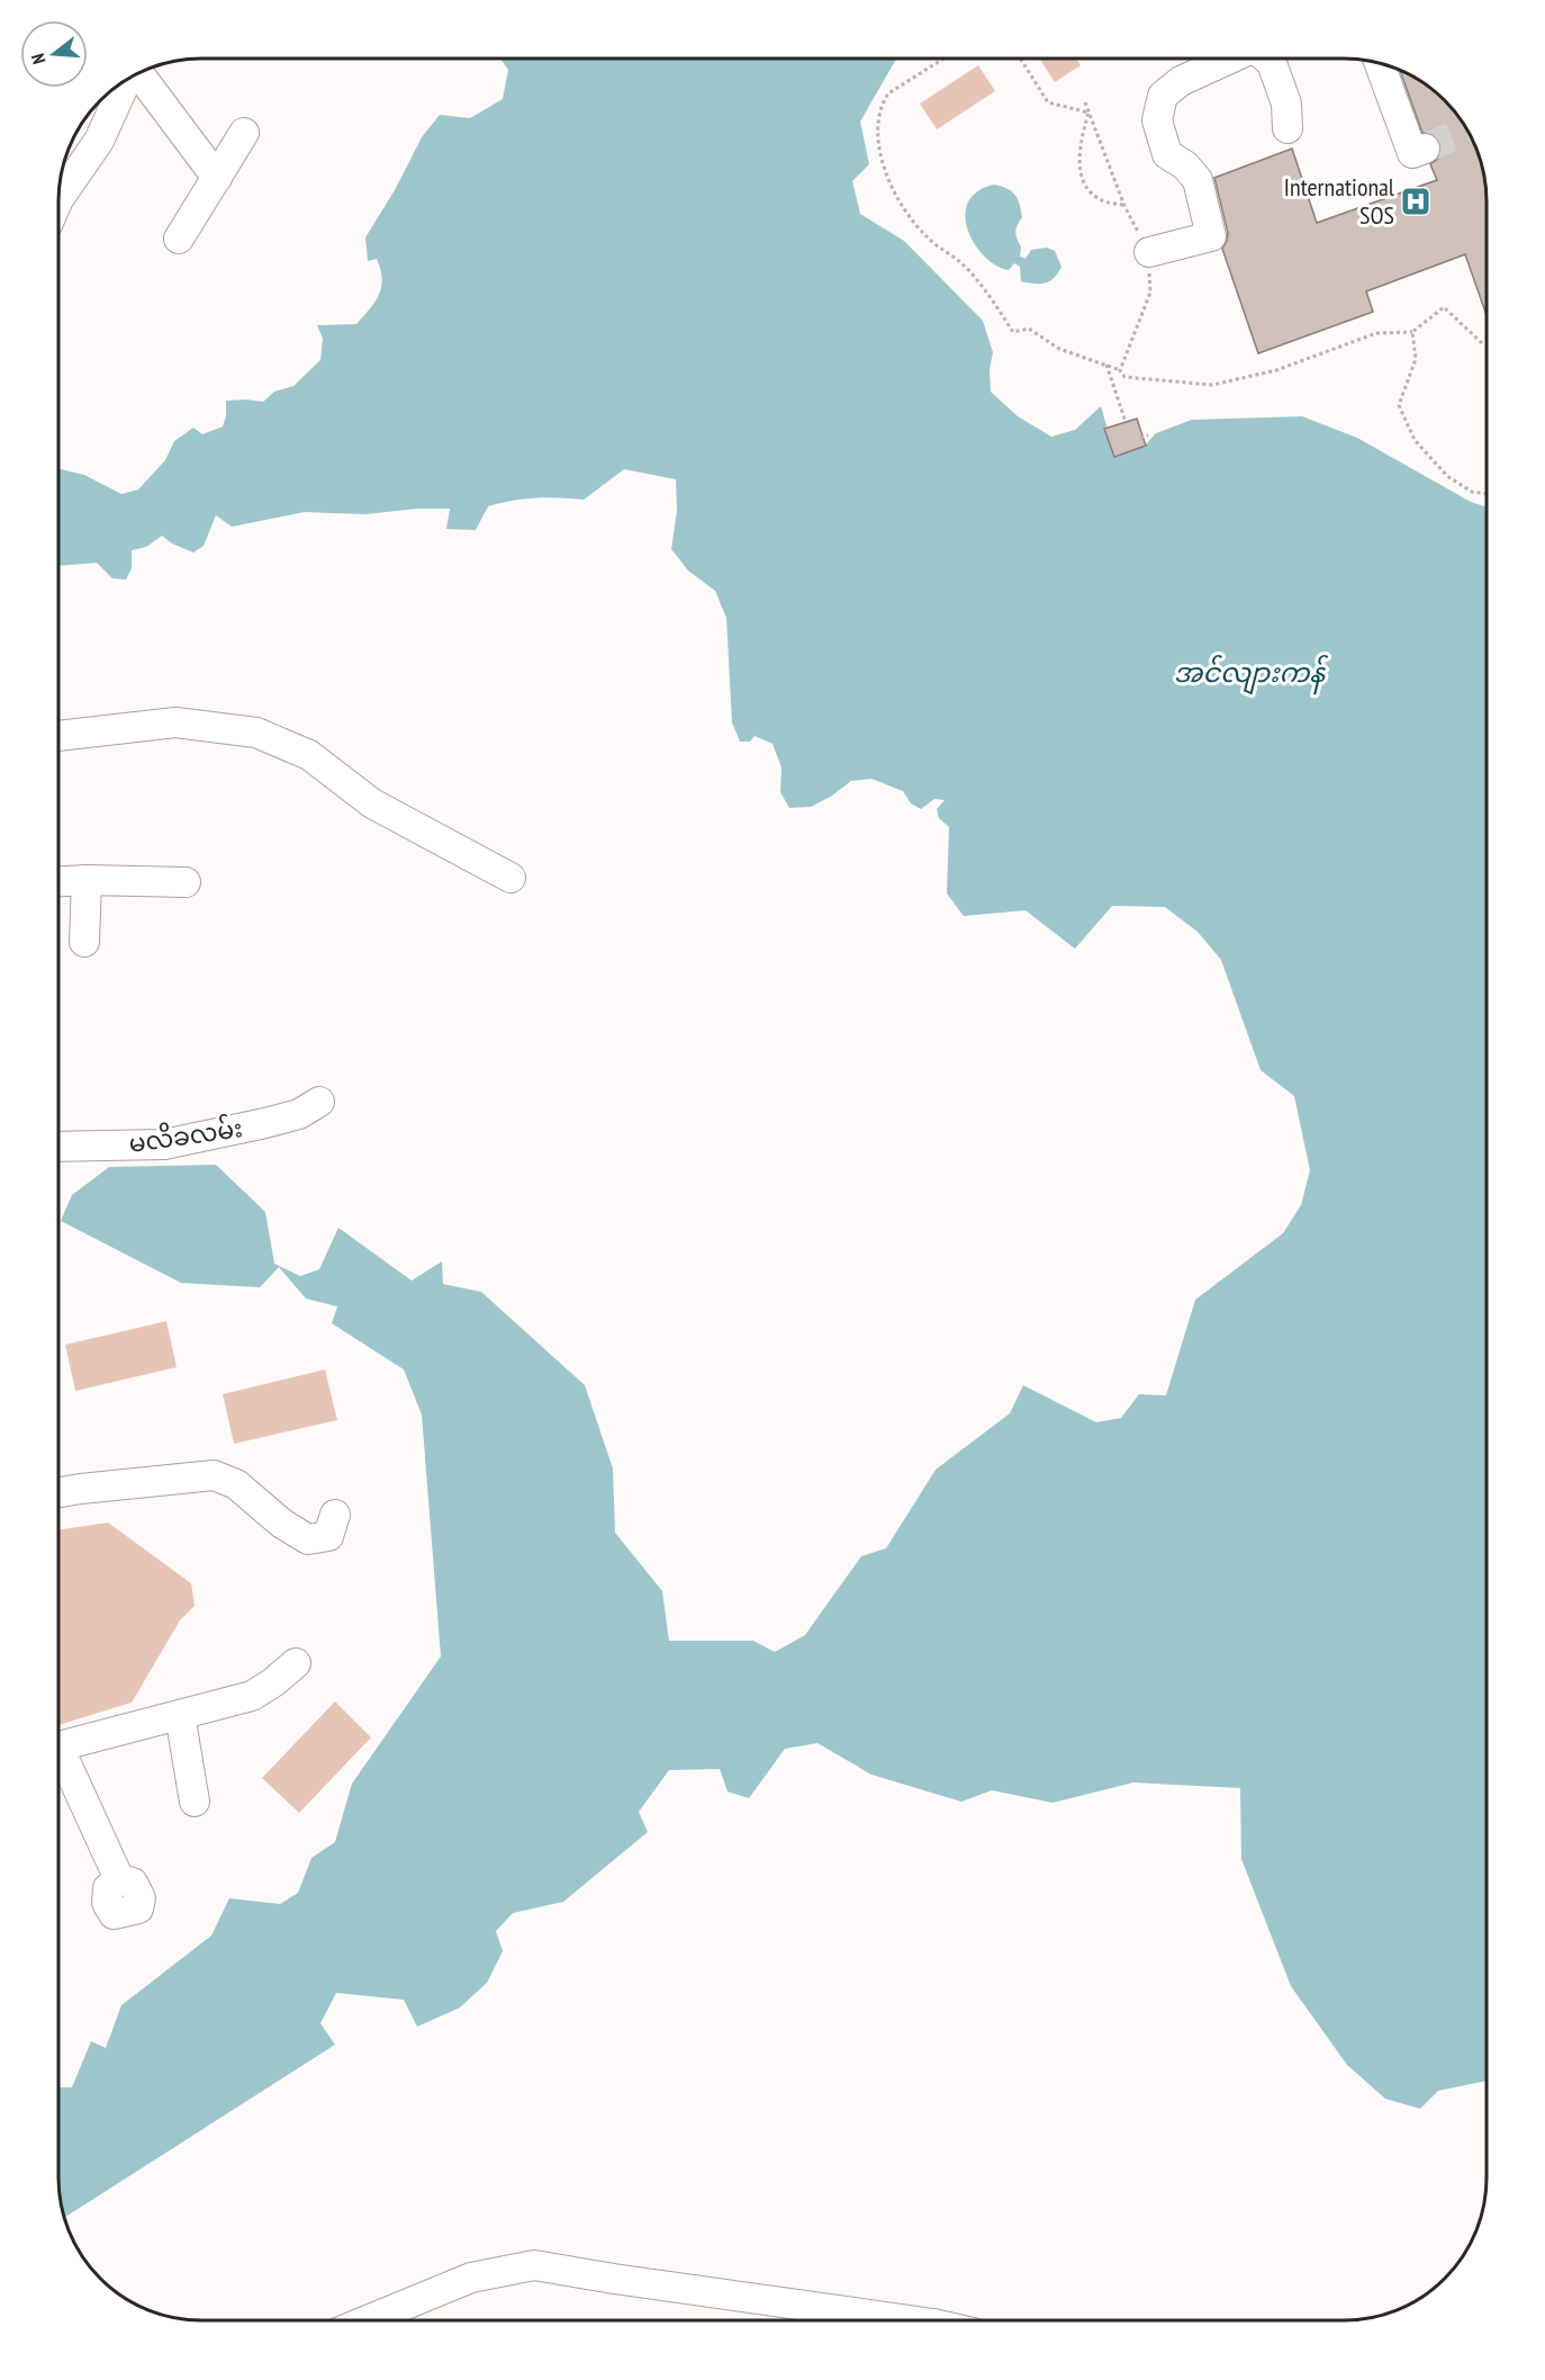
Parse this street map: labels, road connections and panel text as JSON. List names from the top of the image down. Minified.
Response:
{"streets":{"street":["မလိခလမ်း"]},"water":["အင်လျားကန်"],"places":{"hospital":["International SOS"]},"north":"left"}
